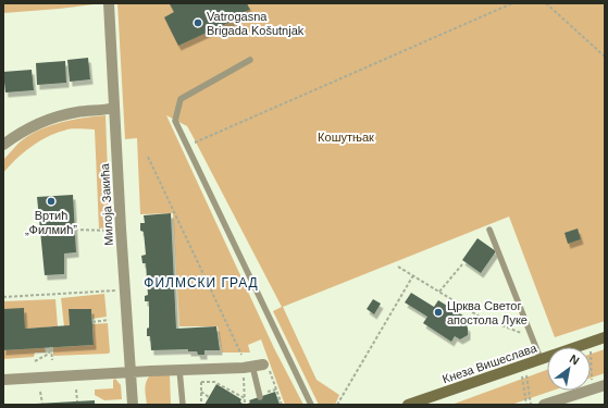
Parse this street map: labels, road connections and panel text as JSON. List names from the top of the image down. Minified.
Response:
{"streets":{"main road":["Кнеза Вишеслава"],"street":["Милоја Закића"]},"districts":["ФИЛМСКИ ГРАД"],"parks":["Кошутњак"],"places":["Vatrogasna Brigada Košutnjak","Вртић „Филмић”","Црква Светог апостола Луке"],"north":"top right"}
